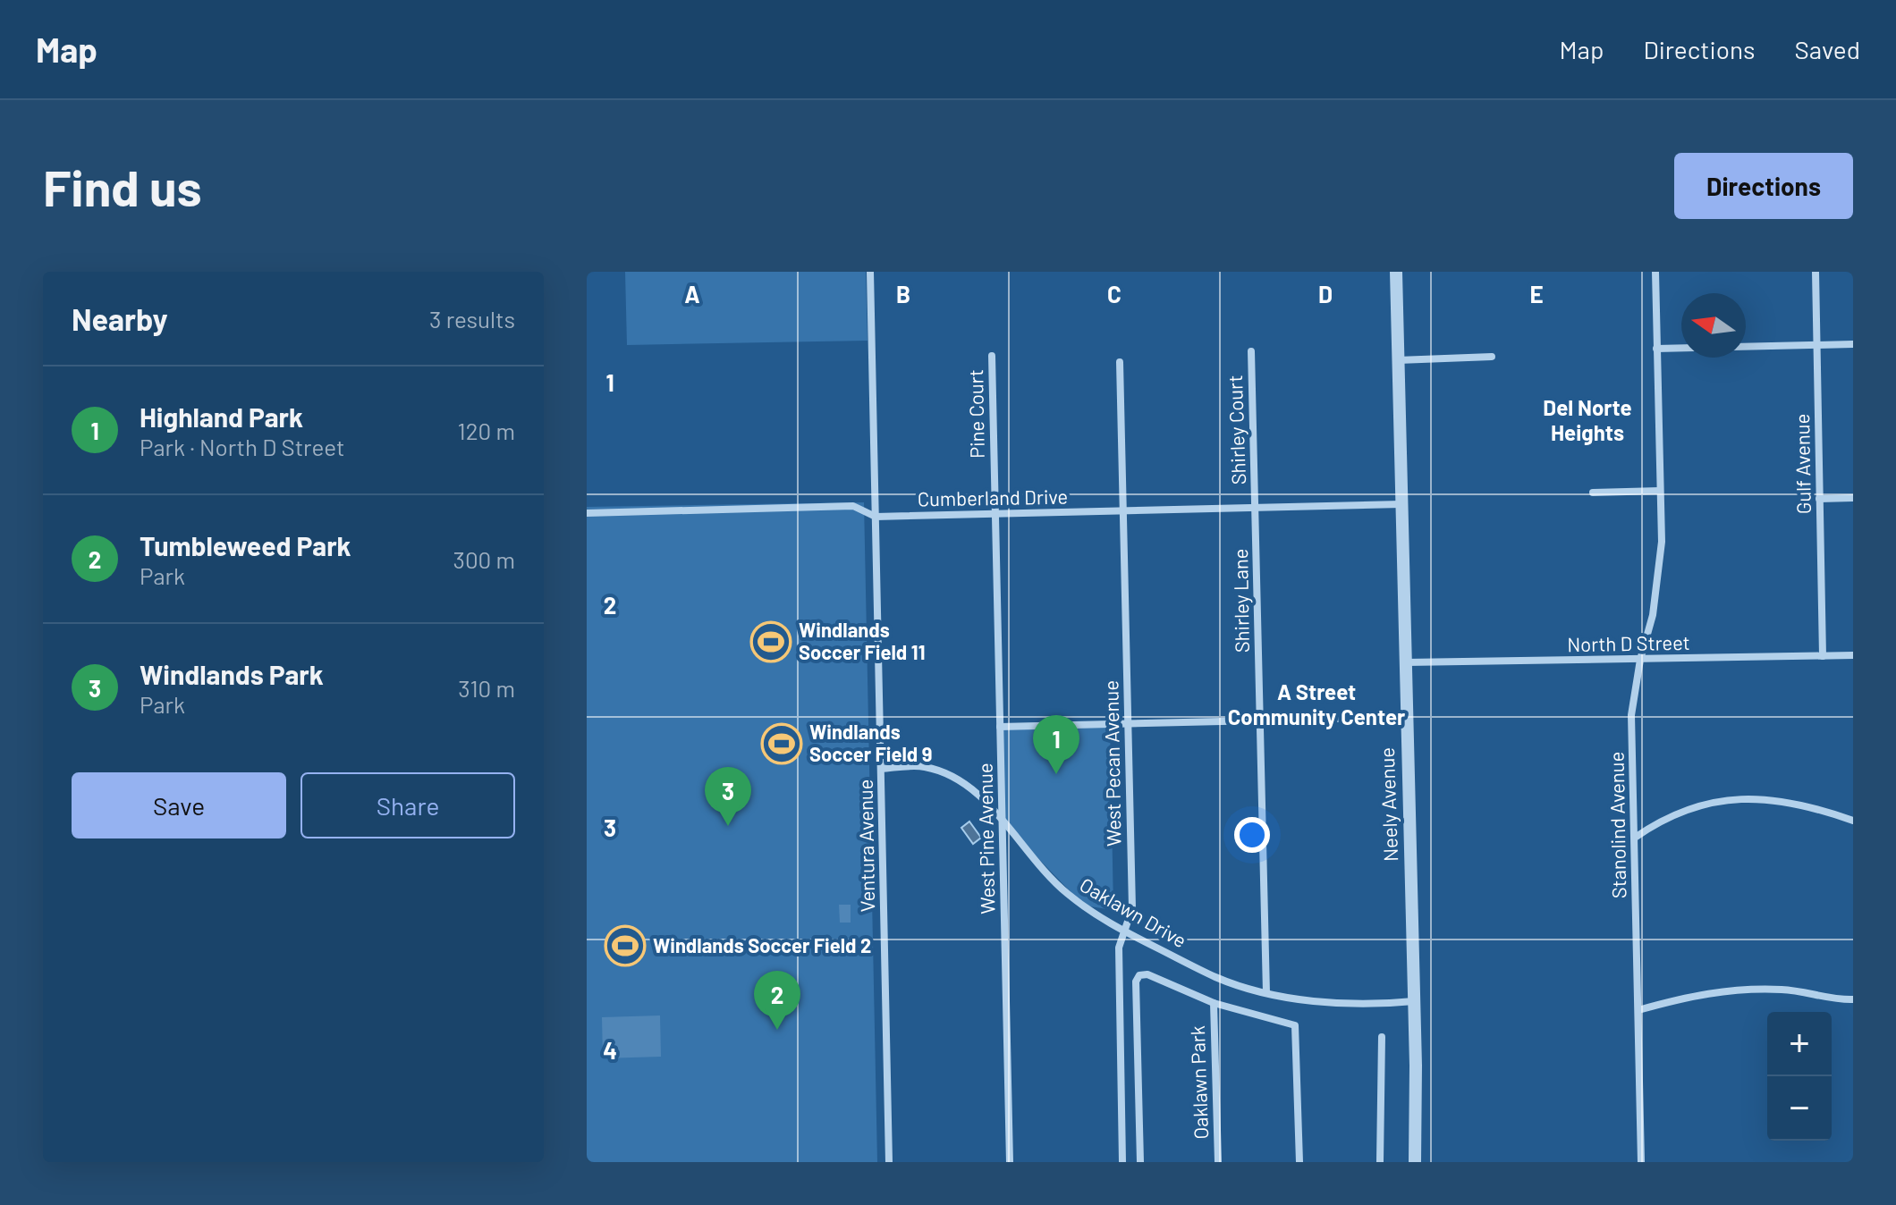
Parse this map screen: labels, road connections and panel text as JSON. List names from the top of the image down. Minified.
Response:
{"streets":{"street":["Pine Court","Shirley Court","Gulf Avenue","Cumberland Drive","Shirley Lane","North D Street","West Pecan Avenue","Neely Avenue","Stanolind Avenue","West Pine Avenue","Ventura Avenue","Oaklawn Drive","Oaklawn Park"]},"crossings":[["Pine Court","Cumberland Drive"],["Pine Court","West Pine Avenue"],["Shirley Court","Cumberland Drive"],["Shirley Court","Shirley Lane"],["Gulf Avenue","North D Street"],["Cumberland Drive","Shirley Lane"],["Cumberland Drive","West Pecan Avenue"],["Cumberland Drive","Neely Avenue"],["Cumberland Drive","West Pine Avenue"],["Cumberland Drive","Ventura Avenue"],["Shirley Lane","Oaklawn Drive"],["North D Street","Neely Avenue"],["North D Street","Stanolind Avenue"],["West Pecan Avenue","Oaklawn Drive"],["Neely Avenue","Oaklawn Drive"],["West Pine Avenue","Oaklawn Drive"],["Ventura Avenue","Oaklawn Drive"]],"districts":["Del Norte Heights","A Street Community Center"],"places":{"sports":["Windlands Soccer Field 11","Windlands Soccer Field 9","Windlands Soccer Field 2"]},"north":"left","page":{"header":"Map","nav":["Map","Directions","Saved"],"buttons":["Directions",["Save","Share"]],"title":"Find us","heading":["Nearby","3 results"],"list":[{"mark":"1","name":"Highland Park","note":"Park · North D Street","value":"120 m"},{"mark":"2","name":"Tumbleweed Park","note":"Park","value":"300 m"},{"mark":"3","name":"Windlands Park","note":"Park","value":"310 m"}],"pins":["1","3","2"],"map_buttons":["+","−"]},"grid":{"columns":["A","B","C","D","E"],"rows":["1","2","3","4"]}}
